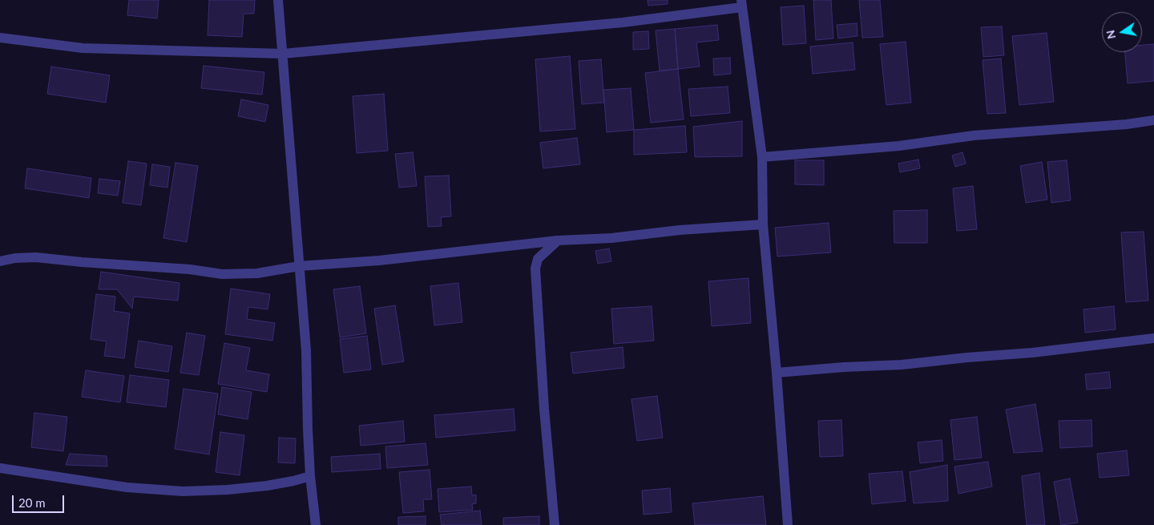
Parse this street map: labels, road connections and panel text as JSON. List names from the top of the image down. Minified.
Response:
{"scale_bar":"20 m","north":"left"}
